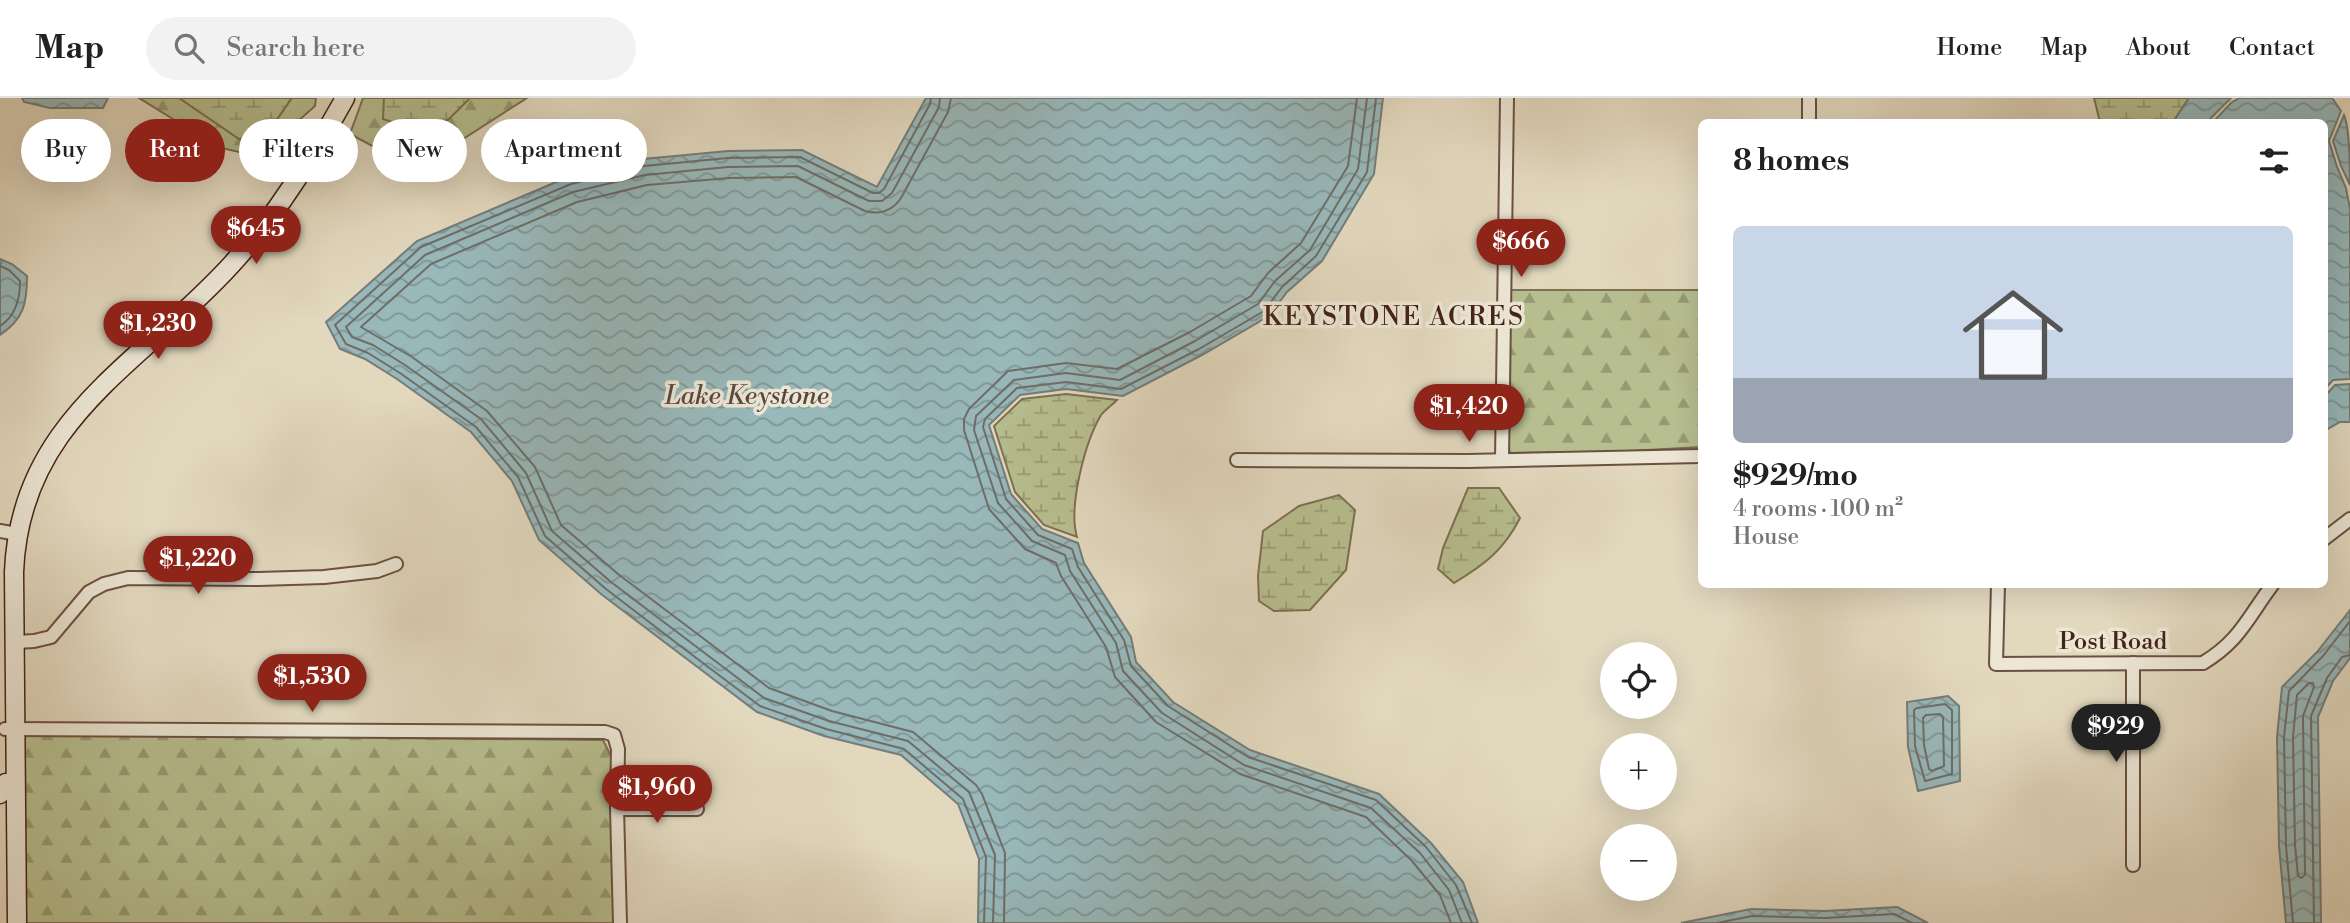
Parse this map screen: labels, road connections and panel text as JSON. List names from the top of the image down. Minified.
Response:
{"streets":{"street":["Post Road"]},"districts":["KEYSTONE ACRES"],"water":["Lake Keystone"],"page":{"header":"Map","search":"Search here","nav":["Home","Map","About","Contact"],"chip":["Buy","Rent","Filters","New","Apartment"],"heading":"8 homes","list":[{"name":"$929/mo","note":"4 rooms · 100 m² · House"}],"price":["$645","$666","$1,230","$1,420","$1,220","$1,530","$929","$1,960"],"map_buttons":["+","−"]}}
